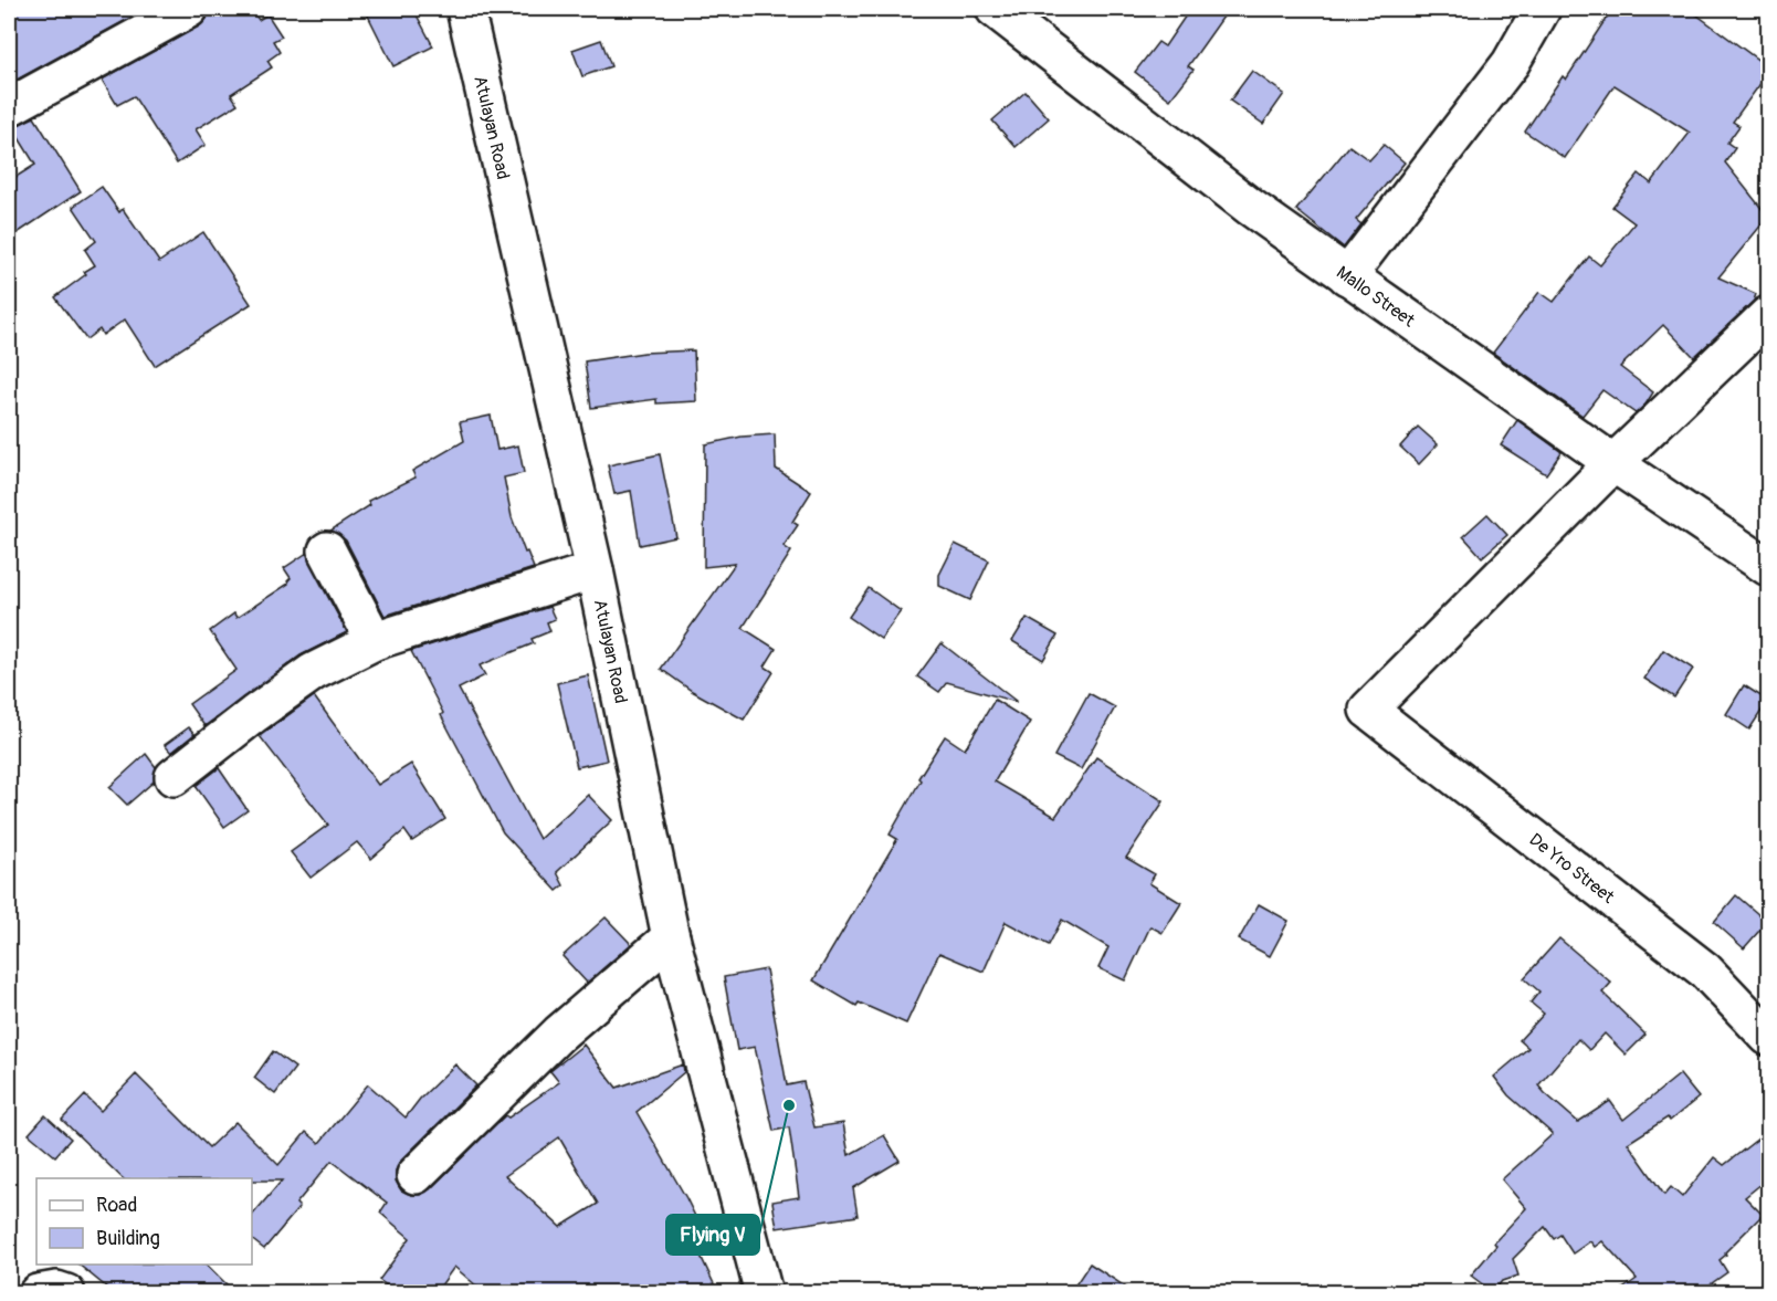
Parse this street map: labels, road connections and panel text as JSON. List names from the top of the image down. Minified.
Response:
{"streets":{"street":["Atulayan Road","Mallo Street","De Yro Street"]},"crossings":[["Mallo Street","De Yro Street"]],"places":["Flying V"],"legend":["Road","Building"]}
